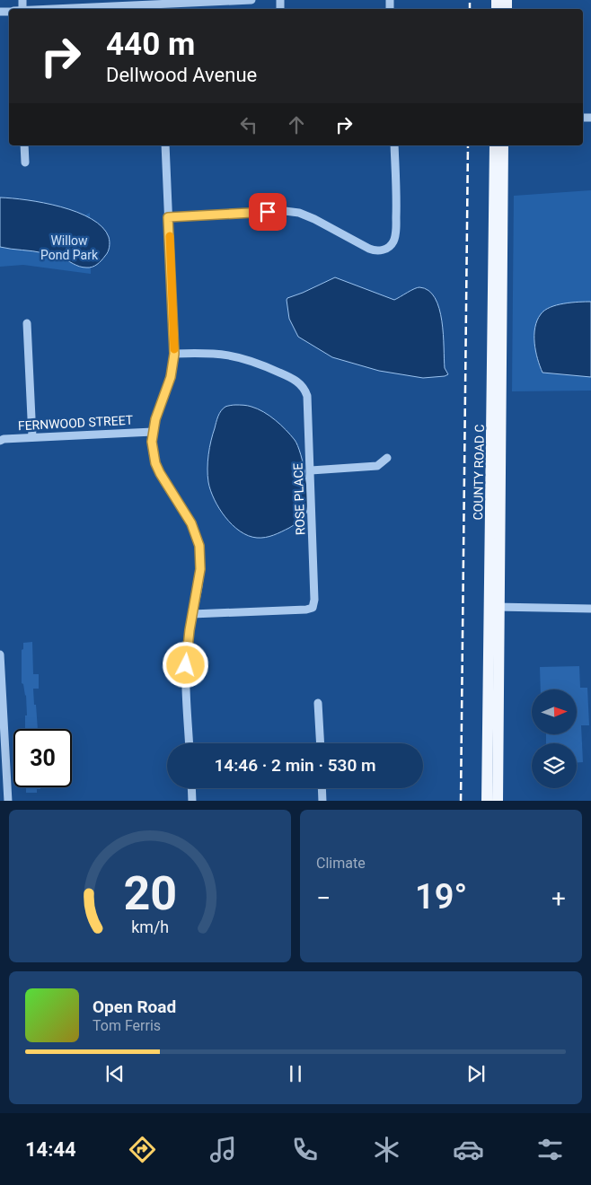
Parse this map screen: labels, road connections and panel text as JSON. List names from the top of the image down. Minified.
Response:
{"streets":{"main road":["COUNTY ROAD C"],"street":["FERNWOOD STREET","ROSE PLACE"]},"parks":["Willow Pond Park"],"north":"right","page":{"turn":["440 m","Dellwood Avenue"],"limit":"30","trip":"14:46 · 2 min · 530 m","tile":"Climate","heat":["−","19°","+"],"song":["Open Road","Tom Ferris"],"tabs":"14:44","gauge":["20","km/h"]}}
